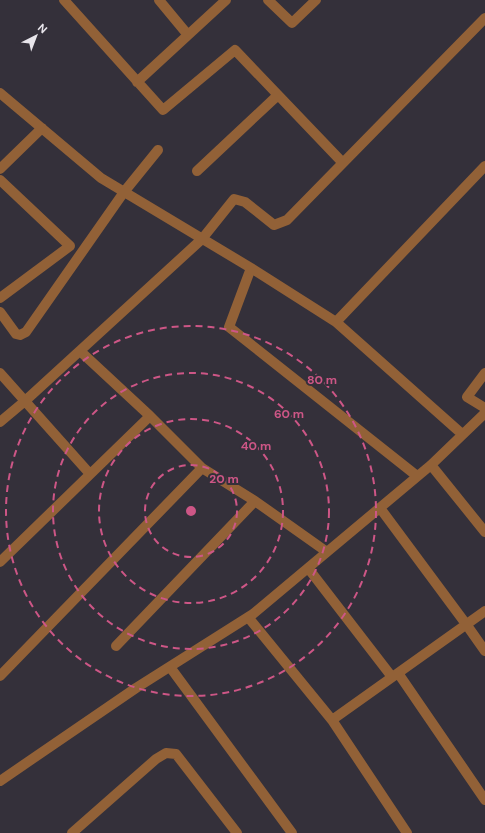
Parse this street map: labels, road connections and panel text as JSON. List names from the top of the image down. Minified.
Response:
{"north":"top right","rings":["80 m","60 m","40 m","20 m"]}
